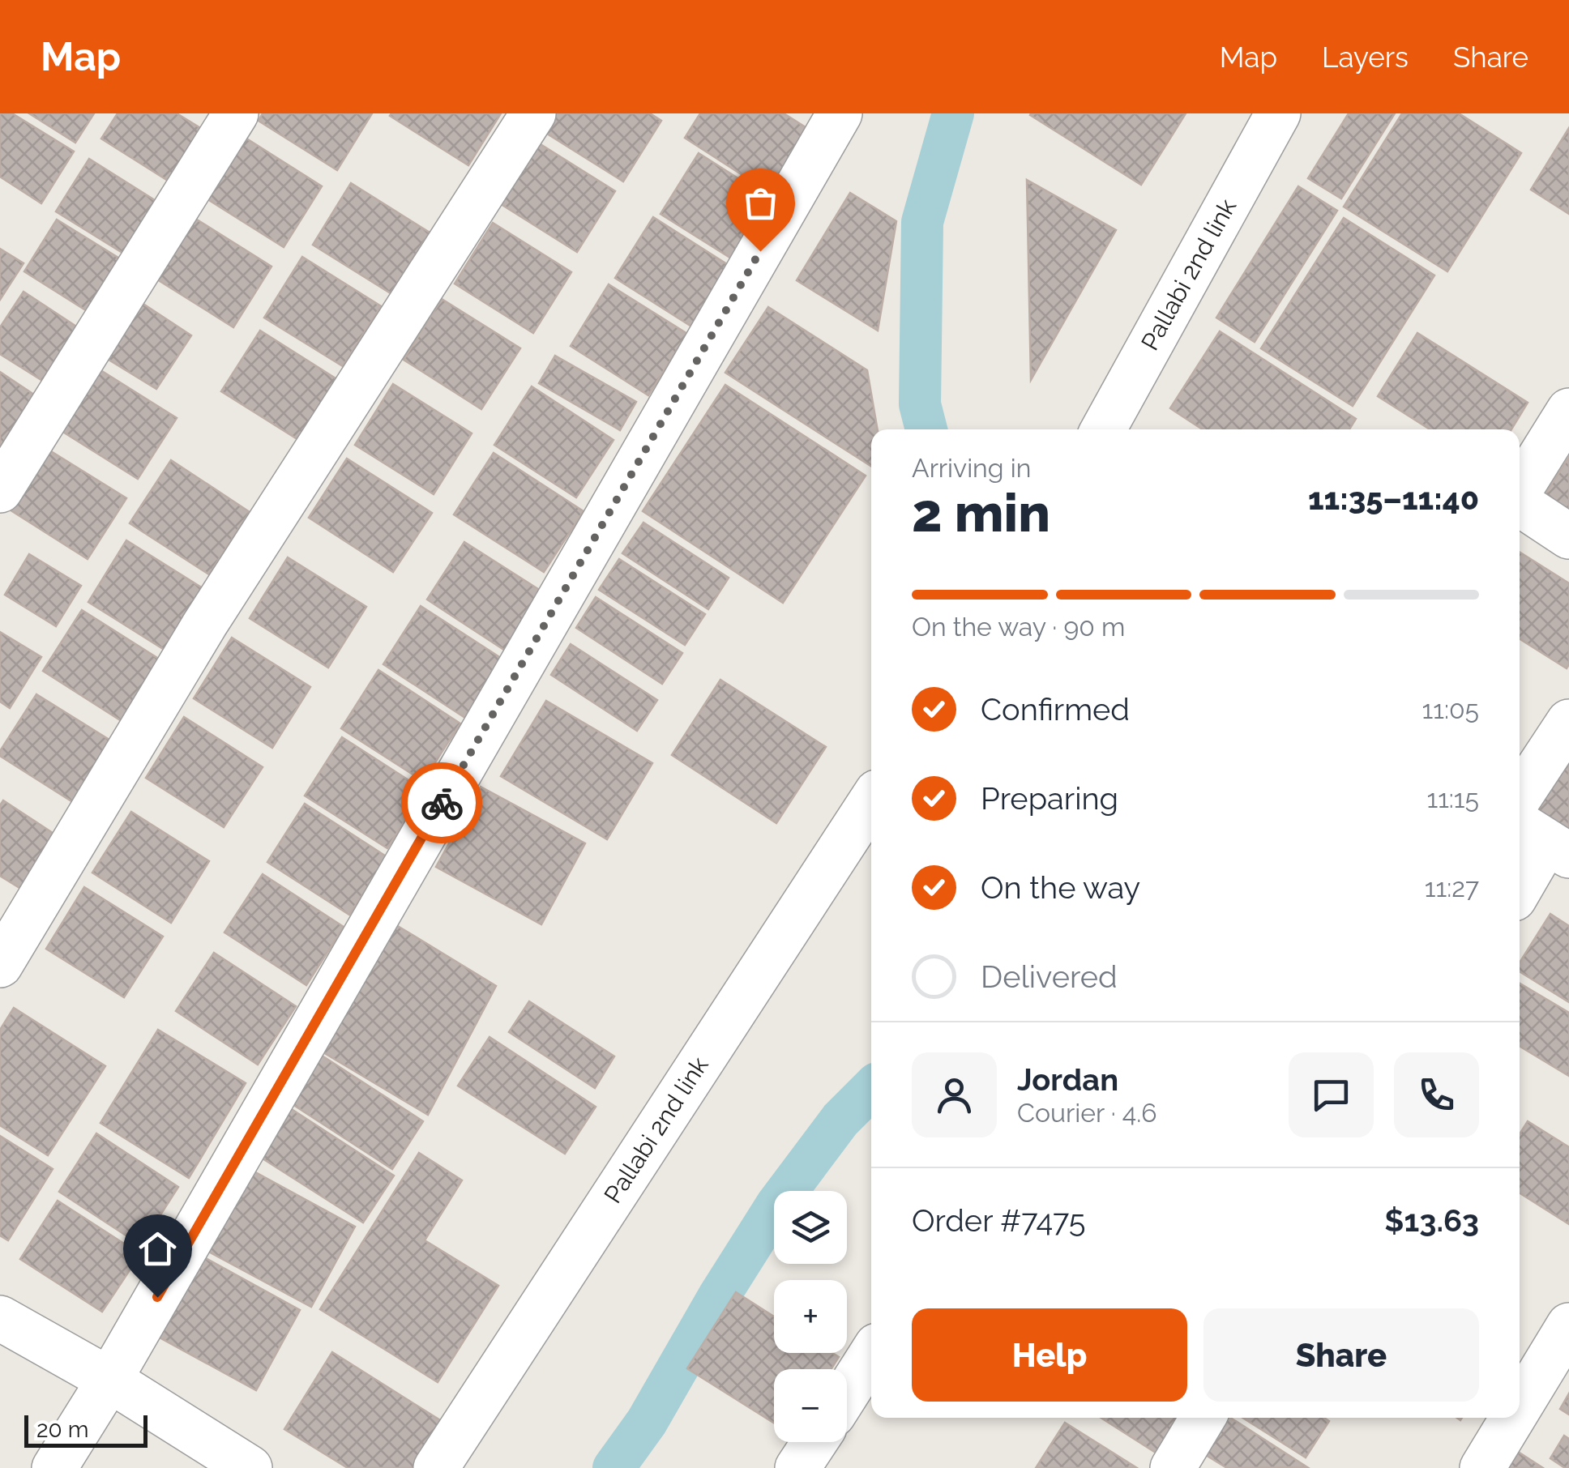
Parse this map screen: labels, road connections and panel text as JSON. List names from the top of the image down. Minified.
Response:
{"streets":{"street":["Pallabi 2nd link"]},"scale_bar":"20 m","page":{"header":"Map","nav":["Map","Layers","Share"],"heading":["2 min","Arriving in","11:35–11:40"],"panel":["Jordan","Courier · 4.6","Order #7475","$13.63"],"bar":"On the way · 90 m","list":[["Confirmed","11:05"],["Preparing","11:15"],["On the way","11:27"],"Delivered"],"map_buttons":["+","−"],"buttons":["Help","Share"],"scale":"20 m"}}
